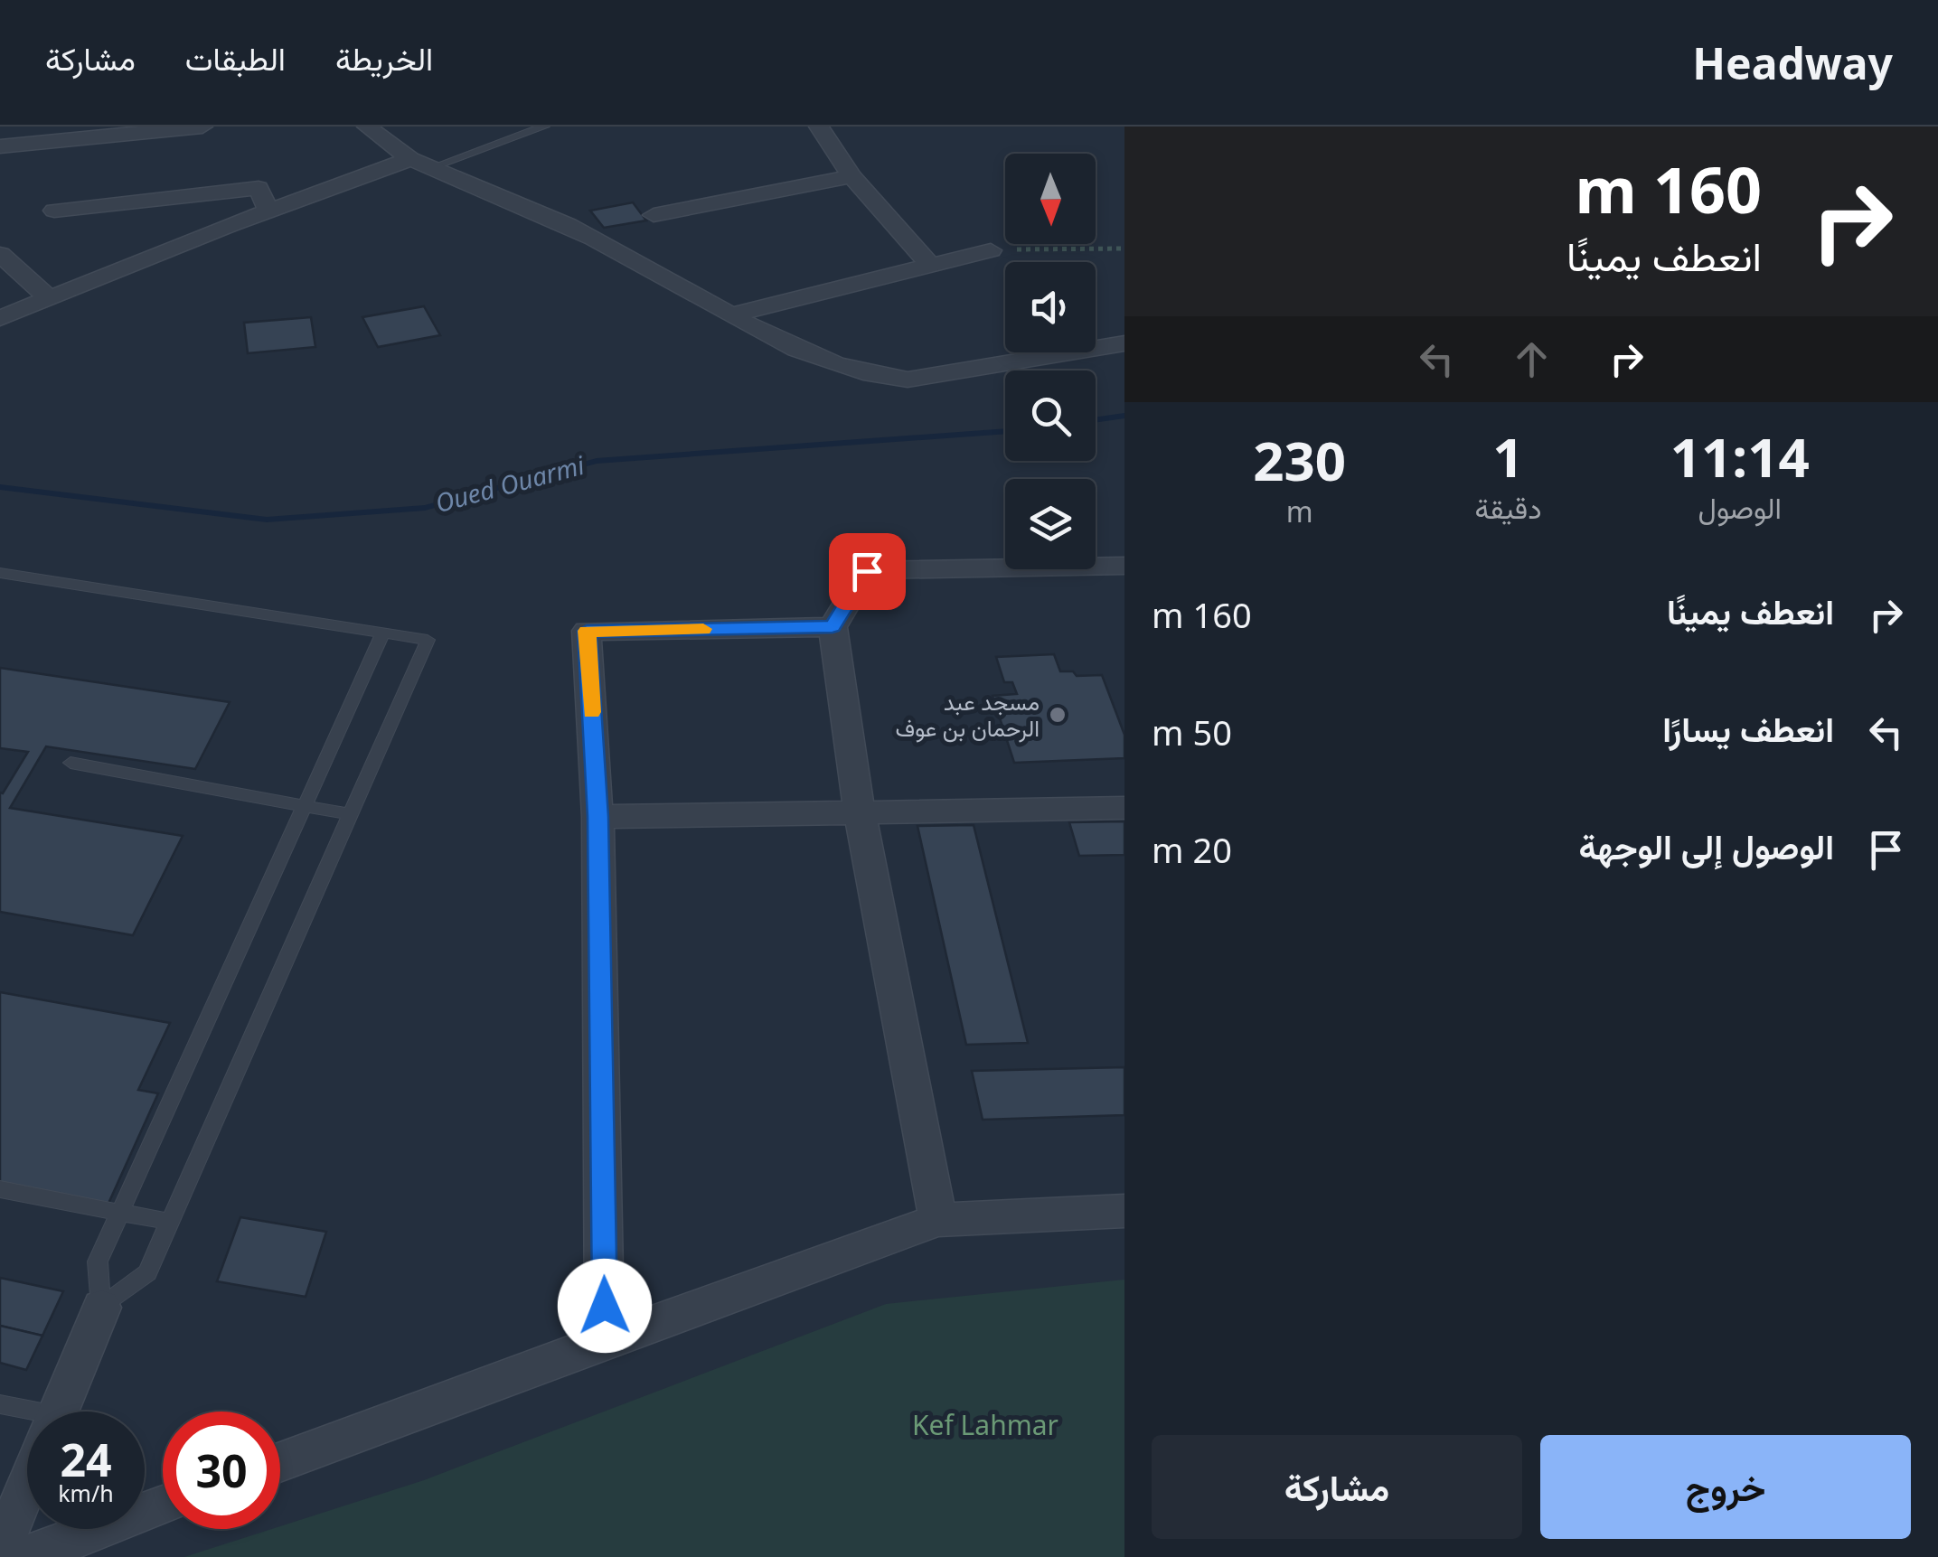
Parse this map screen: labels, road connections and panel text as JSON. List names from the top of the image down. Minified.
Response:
{"water":["Oued Ouarmi"],"parks":["Kef Lahmar"],"places":["مسجد عبد الرحمان بن عوف"],"north":"bottom","page":{"header":"Headway","nav":["الخريطة","الطبقات","مشاركة"],"turn":["160 m","انعطف يمينًا"],"eta":["11:14","الوصول","1","دقيقة","230","m"],"list":[{"name":"انعطف يمينًا","value":"160 m"},{"name":"انعطف يسارًا","value":"50 m"},{"name":"الوصول إلى الوجهة","value":"20 m"}],"speed":"24 km/h","limit":"30","buttons":["خروج","مشاركة"]}}
